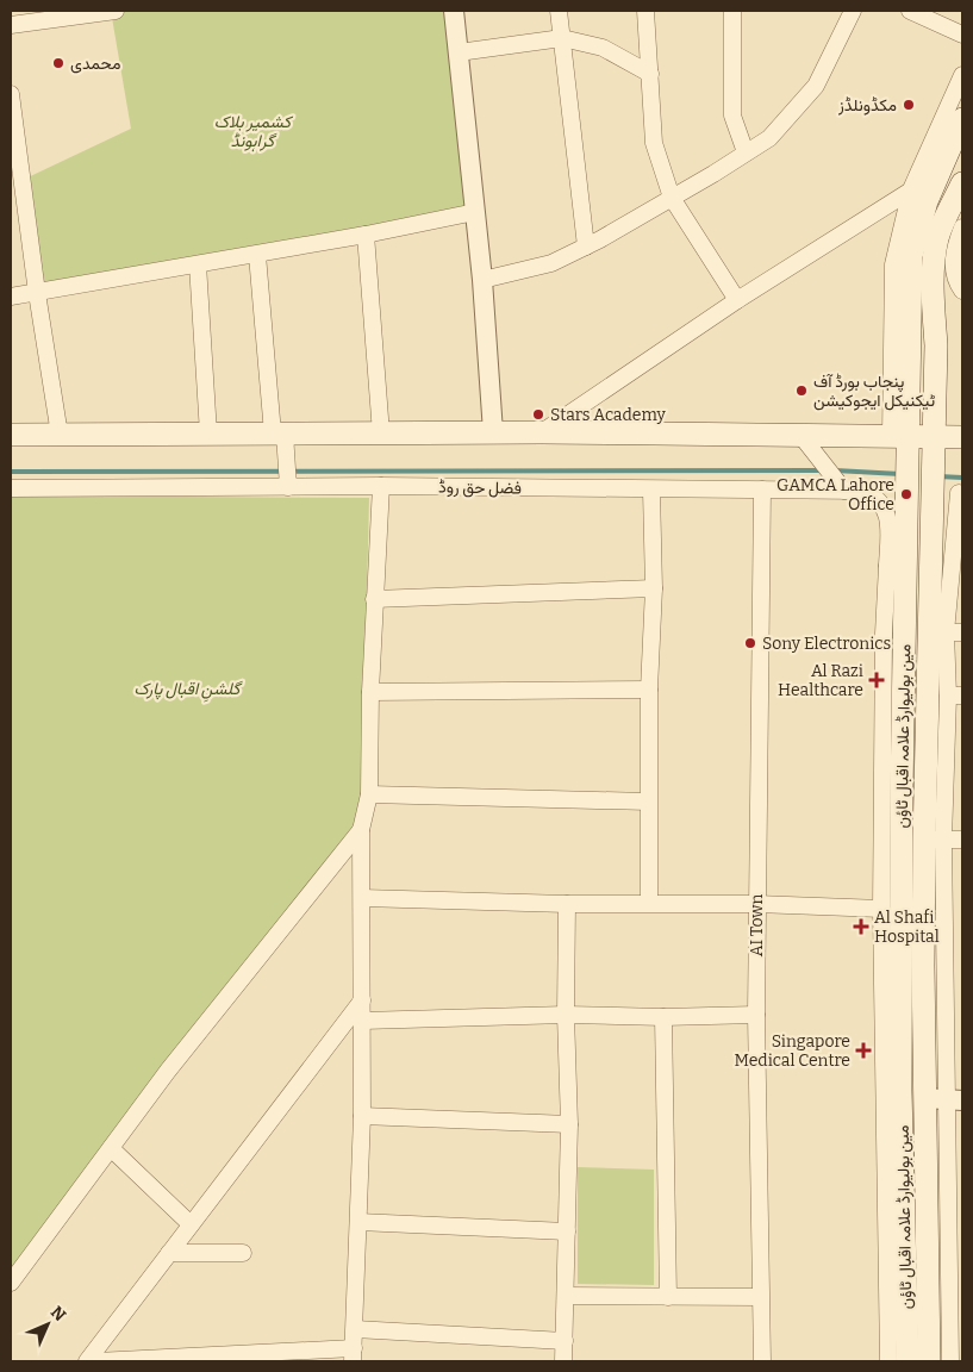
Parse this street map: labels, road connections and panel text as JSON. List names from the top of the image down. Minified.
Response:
{"streets":{"main road":["مین بولیوارڈ علامہ اقبال ٹاؤن"],"street":["فضل حق روڈ","AI Town"]},"crossings":[["فضل حق روڈ","مین بولیوارڈ علامہ اقبال ٹاؤن"],["فضل حق روڈ","AI Town"]],"parks":["کشمیر بلاک ﮔﺮﺍﮨﻮﻧﮉ","گلشنِ اقبال پارک"],"places":{"other":["محمدی","مکڈونلڈز","پنجاب بورڈ آف ٹیکنیکل ایجوکیشن","Stars Academy","GAMCA Lahore Office","Sony Electronics"],"health":["Al Razi Healthcare","Al Shafi Hospital","Singapore Medical Centre"]},"north":"top right"}
